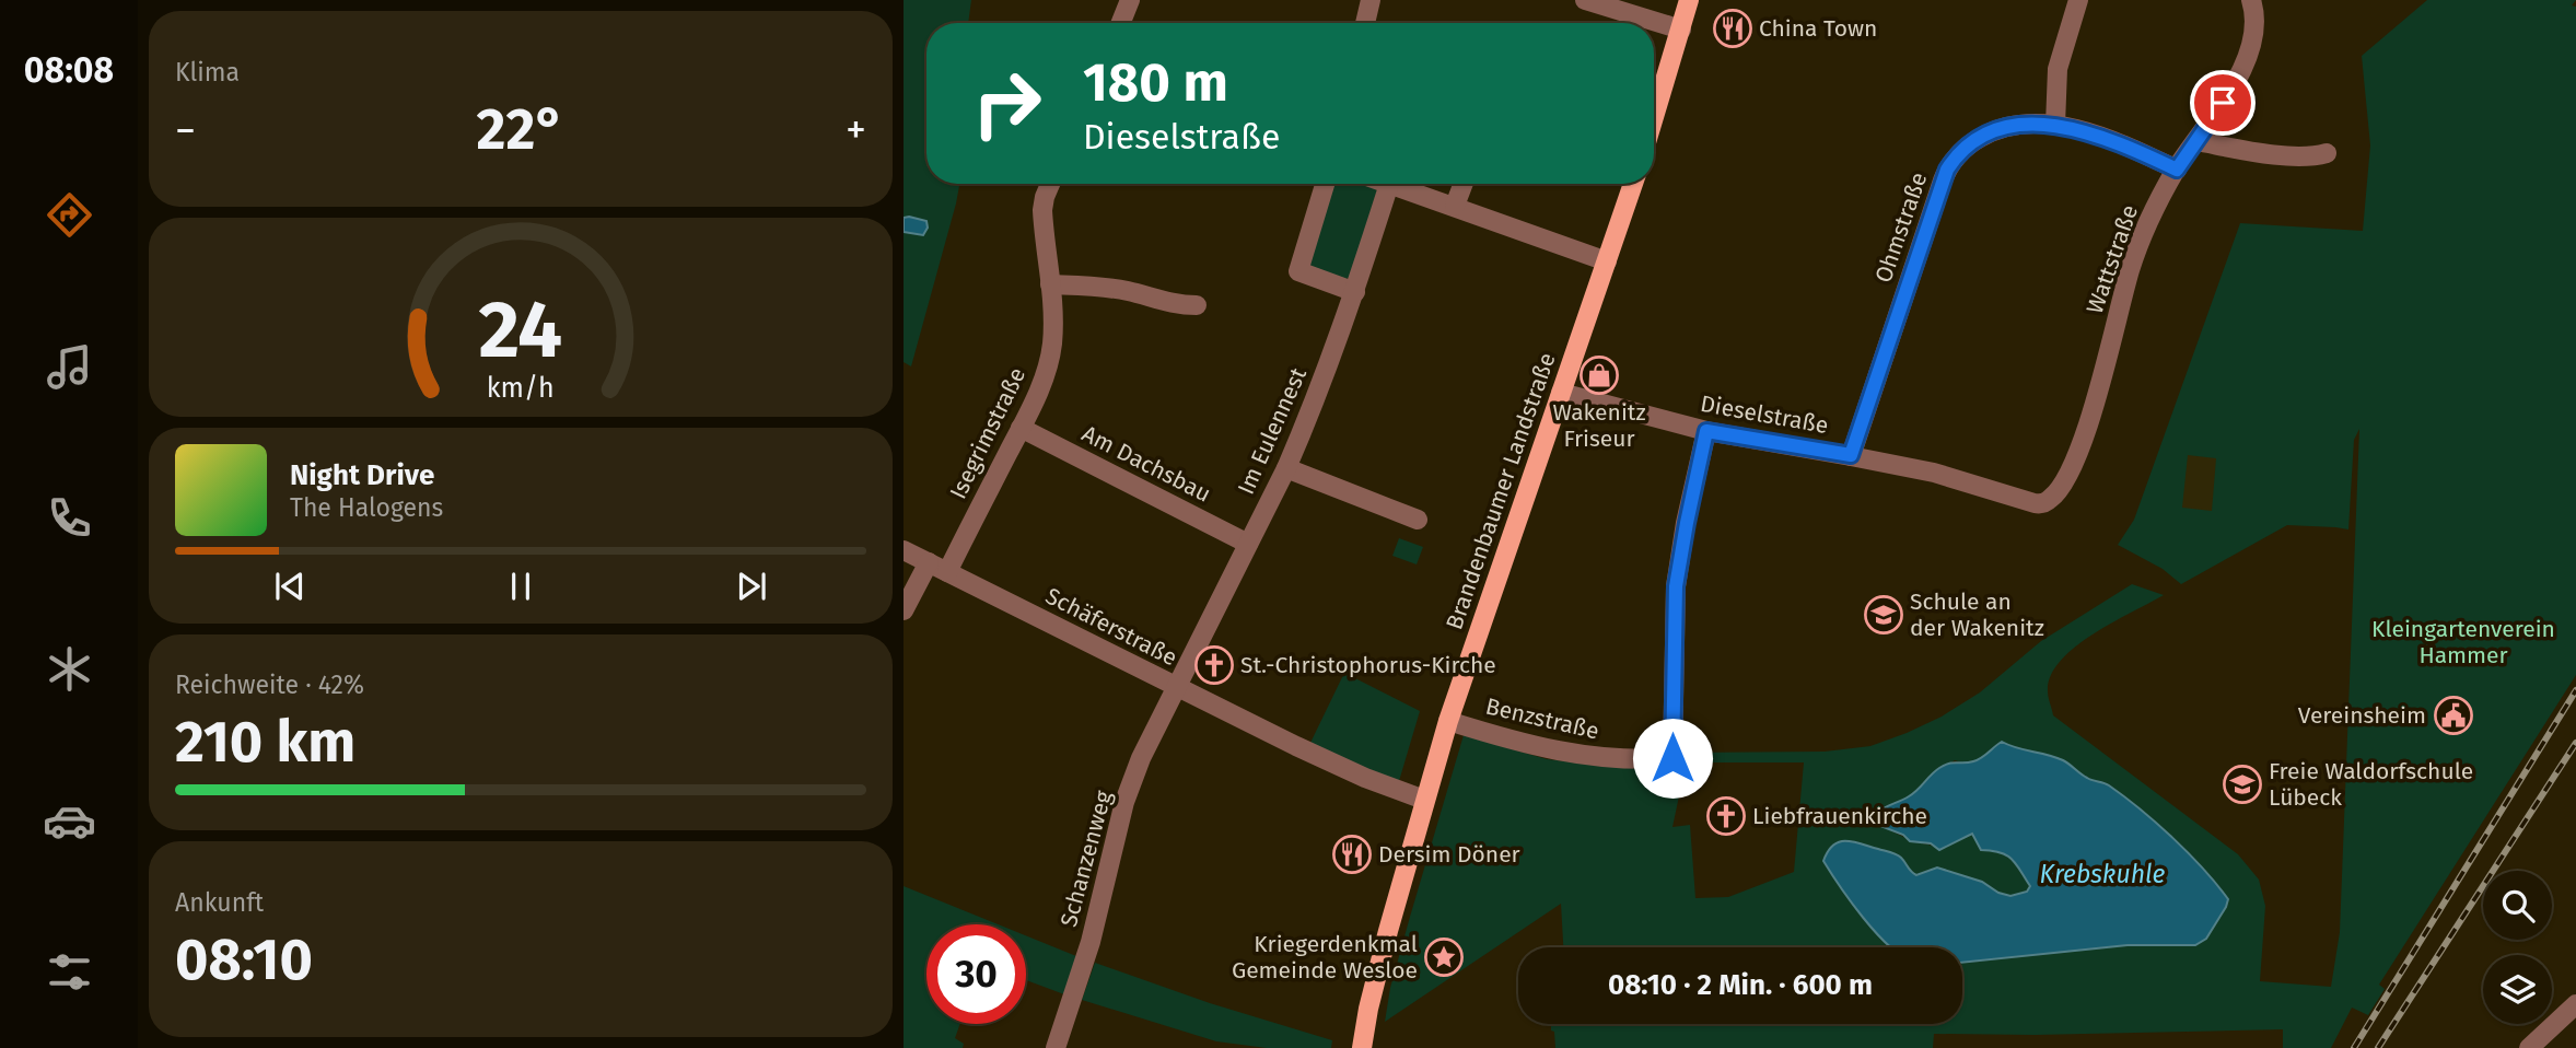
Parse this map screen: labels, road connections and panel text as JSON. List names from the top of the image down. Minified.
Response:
{"streets":{"main road":["Brandenbaumer Landstraße"],"street":["Ohmstraße","Wattstraße","Dieselstraße","Im Eulennest","Isegrimstraße","Am Dachsbau","Schäferstraße","Benzstraße","Schanzenweg"]},"crossings":[["Ohmstraße","Wattstraße"],["Ohmstraße","Dieselstraße"],["Wattstraße","Dieselstraße"],["Dieselstraße","Brandenbaumer Landstraße"],["Dieselstraße","Benzstraße"],["Im Eulennest","Am Dachsbau"],["Im Eulennest","Schäferstraße"],["Im Eulennest","Schanzenweg"],["Isegrimstraße","Am Dachsbau"],["Isegrimstraße","Schäferstraße"],["Brandenbaumer Landstraße","Schäferstraße"],["Brandenbaumer Landstraße","Benzstraße"],["Schäferstraße","Schanzenweg"]],"water":["Krebskuhle"],"parks":["Kleingartenverein Hammer"],"places":{"restaurant":["China Town","Dersim Döner"],"shop":["Wakenitz Friseur"],"school or university":["Schule an der Wakenitz","Freie Waldorfschule Lübeck"],"church":["St.-Christophorus-Kirche","Liebfrauenkirche"],"public building":["Vereinsheim"],"place":["Kriegerdenkmal Gemeinde Wesloe"]},"page":{"tabs":"08:08","tile":["Klima",["Reichweite · 42%","210 km"],["Ankunft","08:10"]],"turn":["180 m","Dieselstraße"],"heat":["−","22°","+"],"song":["Night Drive","The Halogens"],"limit":"30","trip":"08:10 · 2 Min. · 600 m","gauge":["24","km/h"]}}
